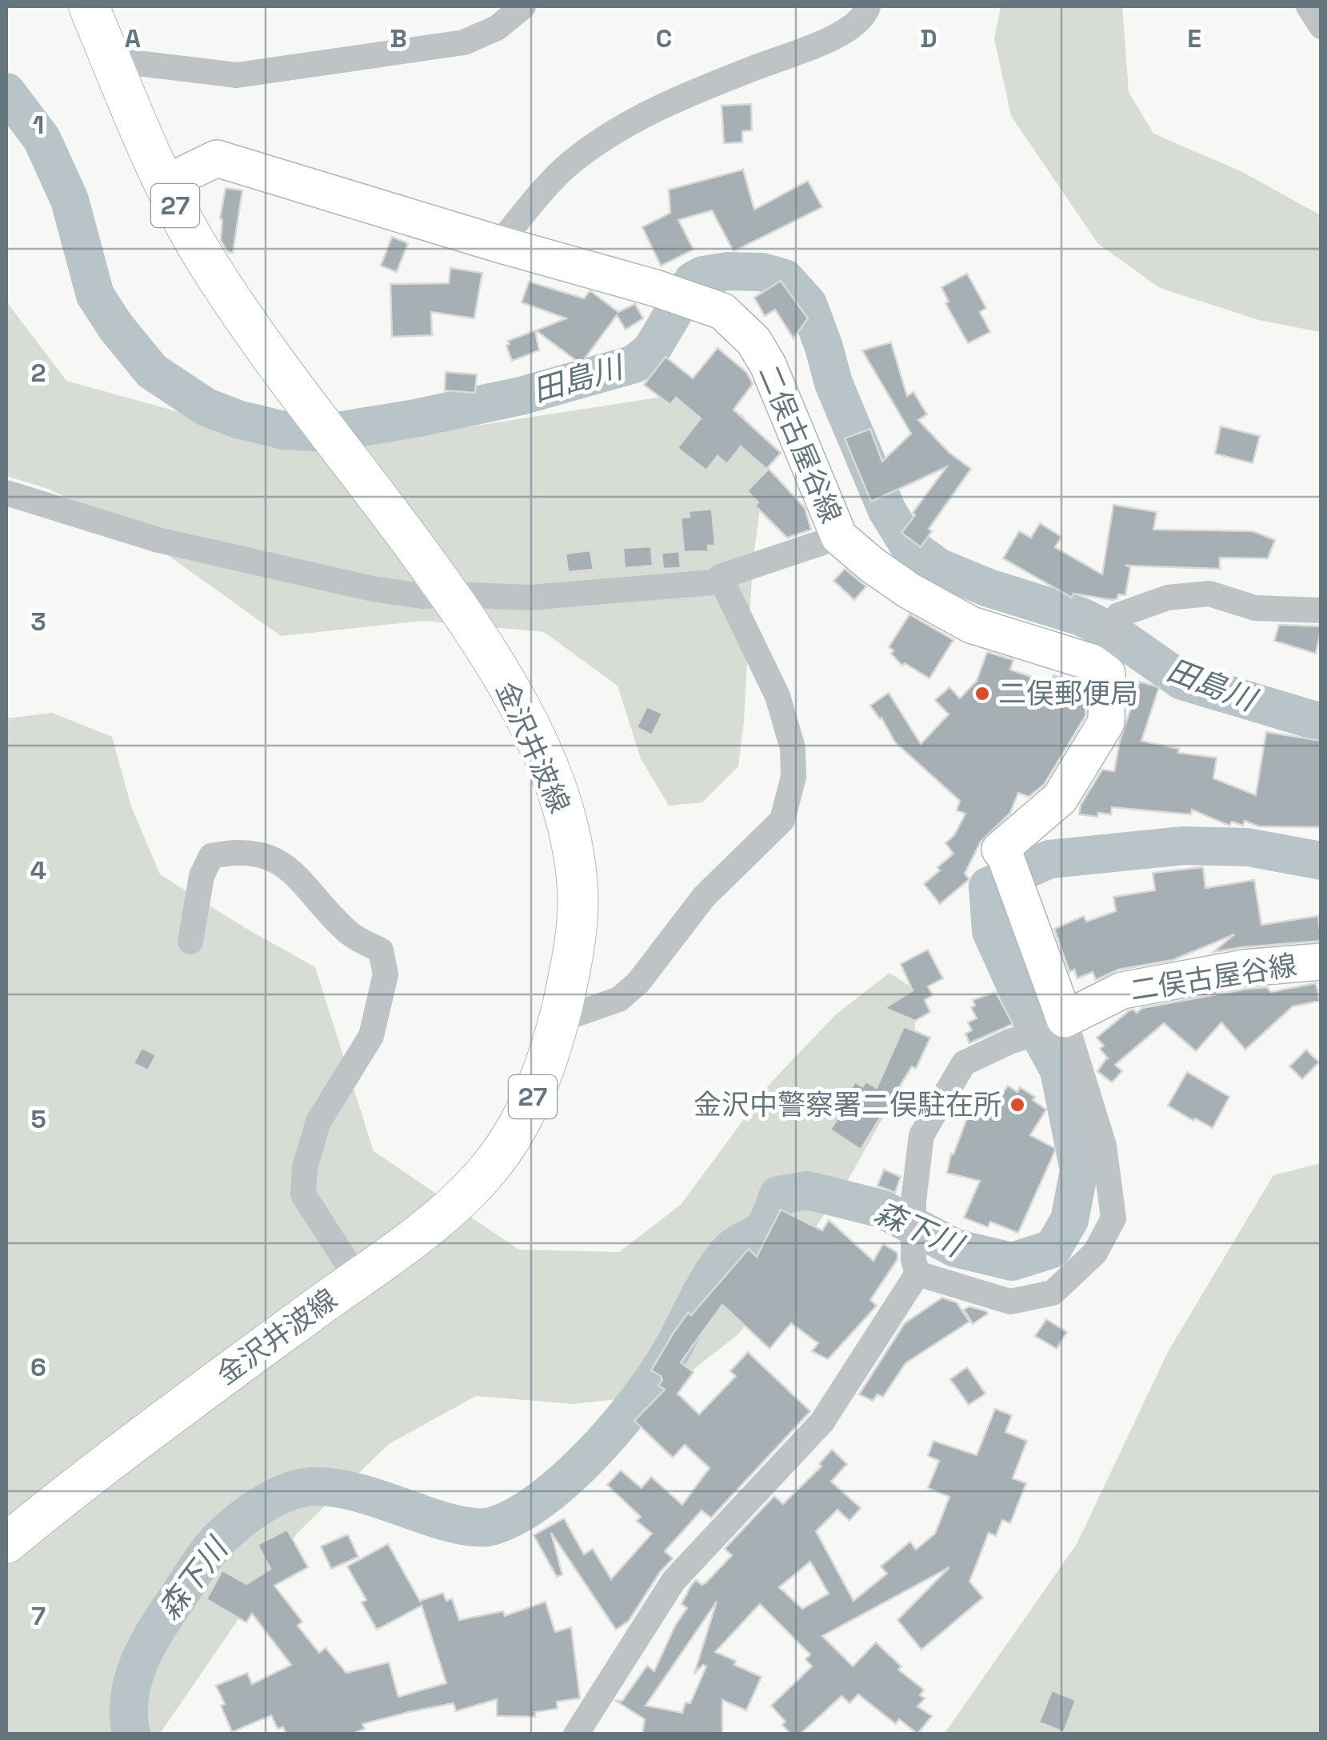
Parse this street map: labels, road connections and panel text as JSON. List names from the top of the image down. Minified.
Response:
{"streets":{"main road":["27","二俣古屋谷線","金沢井波線"]},"water":["田島川","森下川"],"places":["二俣郵便局","金沢中警察署二俣駐在所"],"grid":{"columns":["A","B","C","D","E"],"rows":["1","2","3","4","5","6","7"]}}
